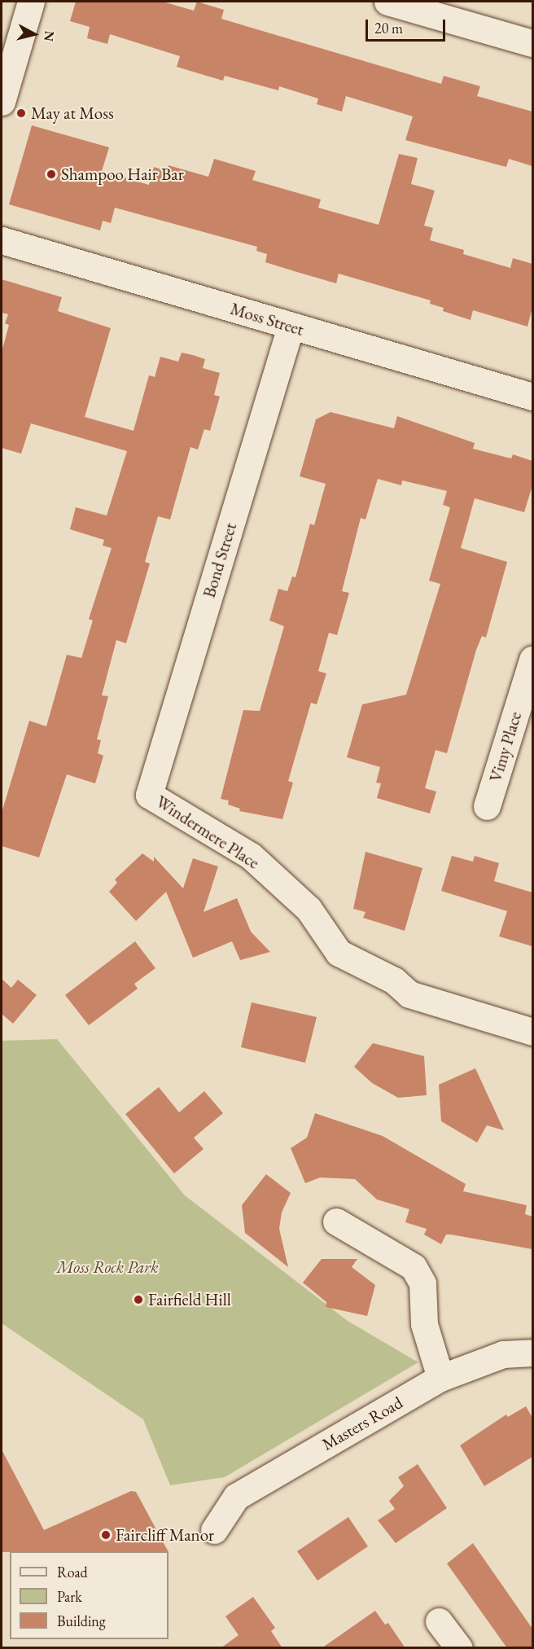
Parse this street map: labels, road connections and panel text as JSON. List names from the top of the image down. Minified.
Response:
{"streets":{"street":["Moss Street","Bond Street","Vimy Place","Windermere Place","Masters Road"]},"crossings":[["Moss Street","Bond Street"],["Bond Street","Windermere Place"]],"parks":["Moss Rock Park"],"places":["May at Moss","Shampoo Hair Bar","Fairfield Hill","Faircliff Manor"],"legend":["Road","Park","Building"],"scale_bar":"20 m","north":"right"}
